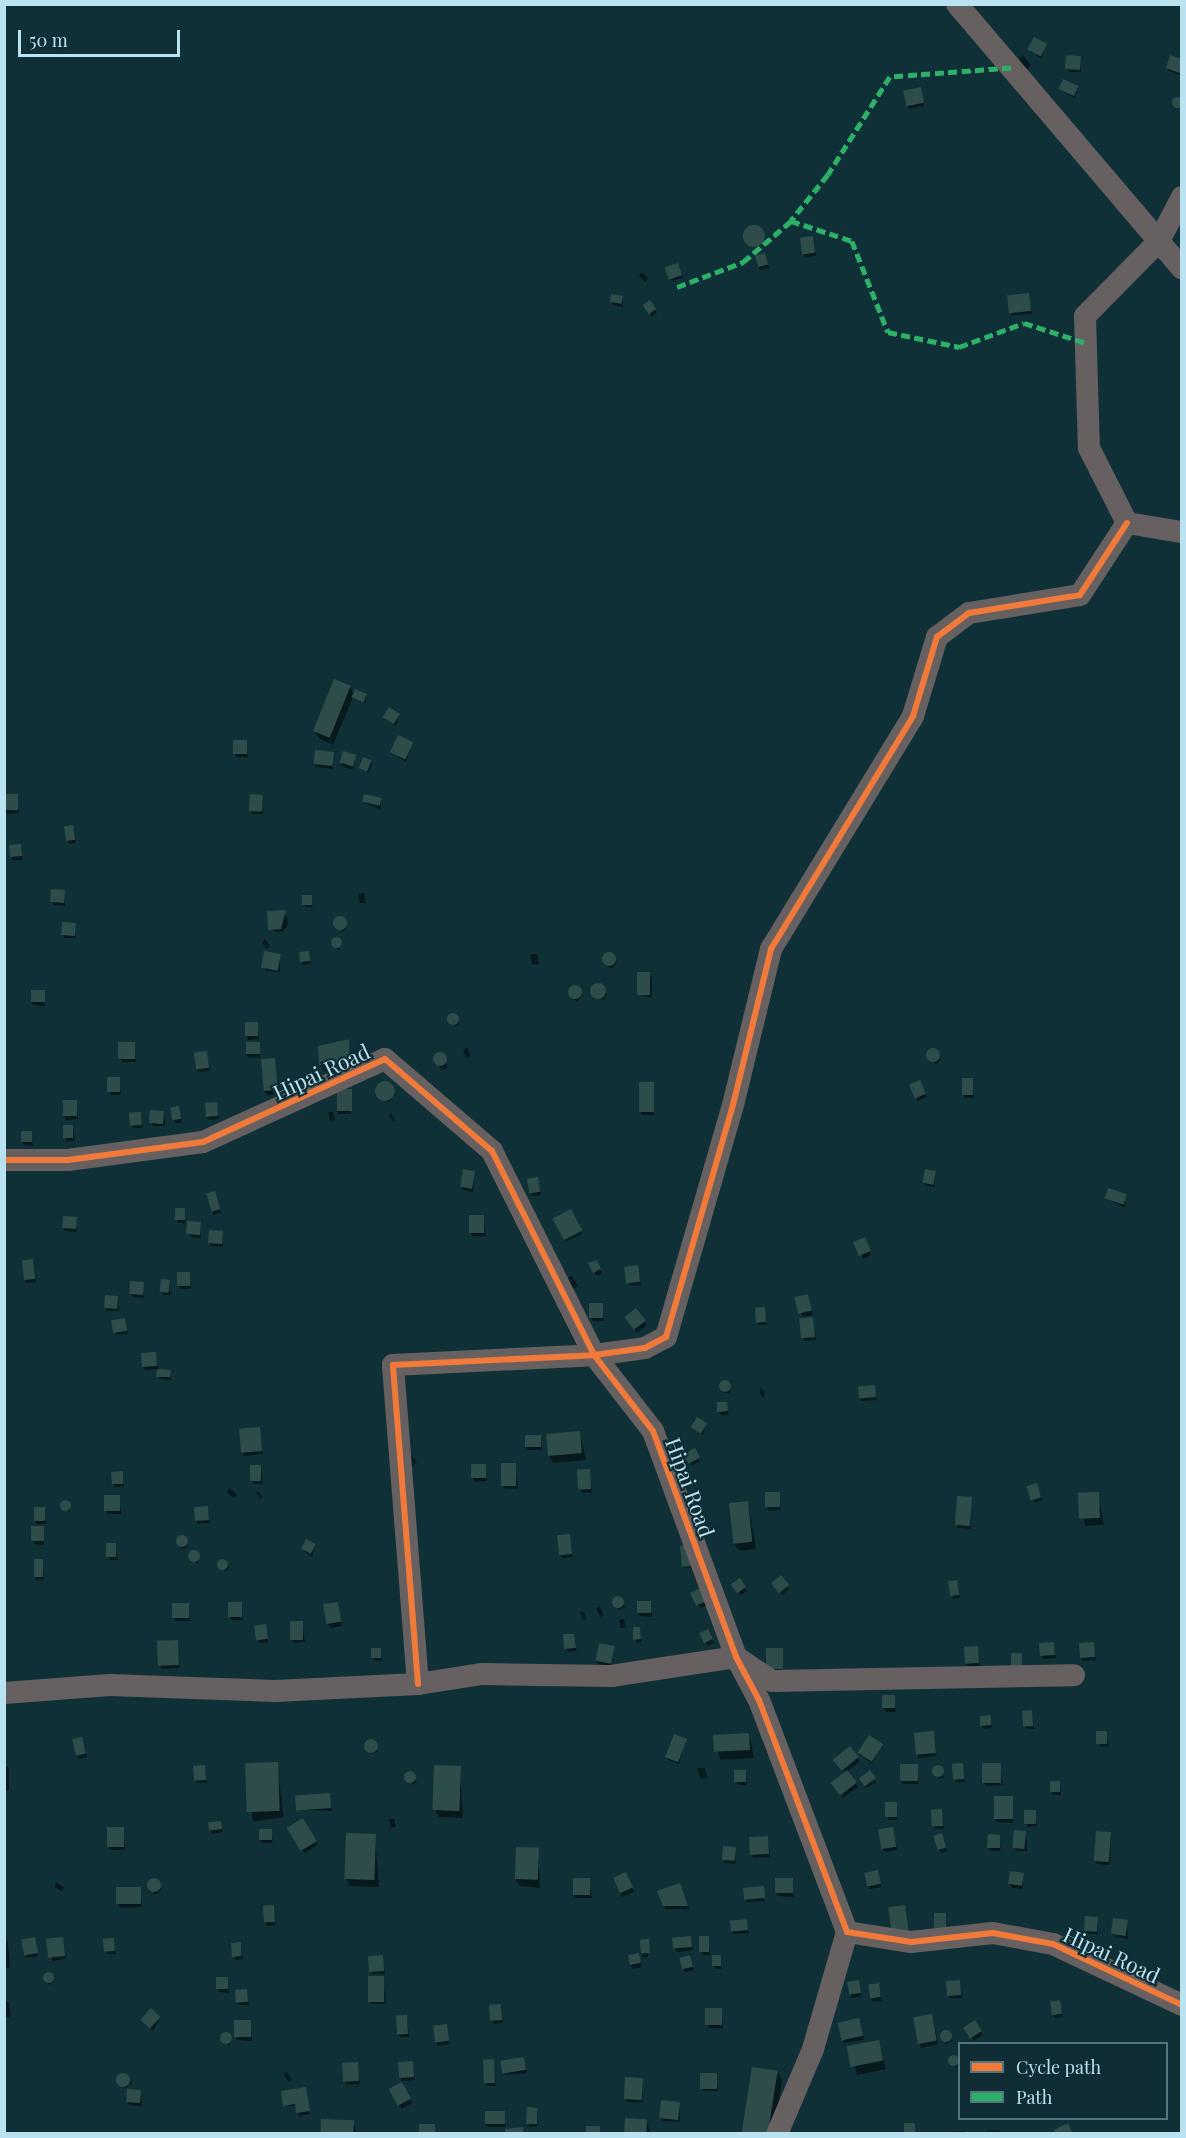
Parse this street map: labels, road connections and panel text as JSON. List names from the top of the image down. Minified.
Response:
{"streets":{"street":["Hipai Road"]},"legend":["Cycle path","Path"],"scale_bar":"50 m"}
